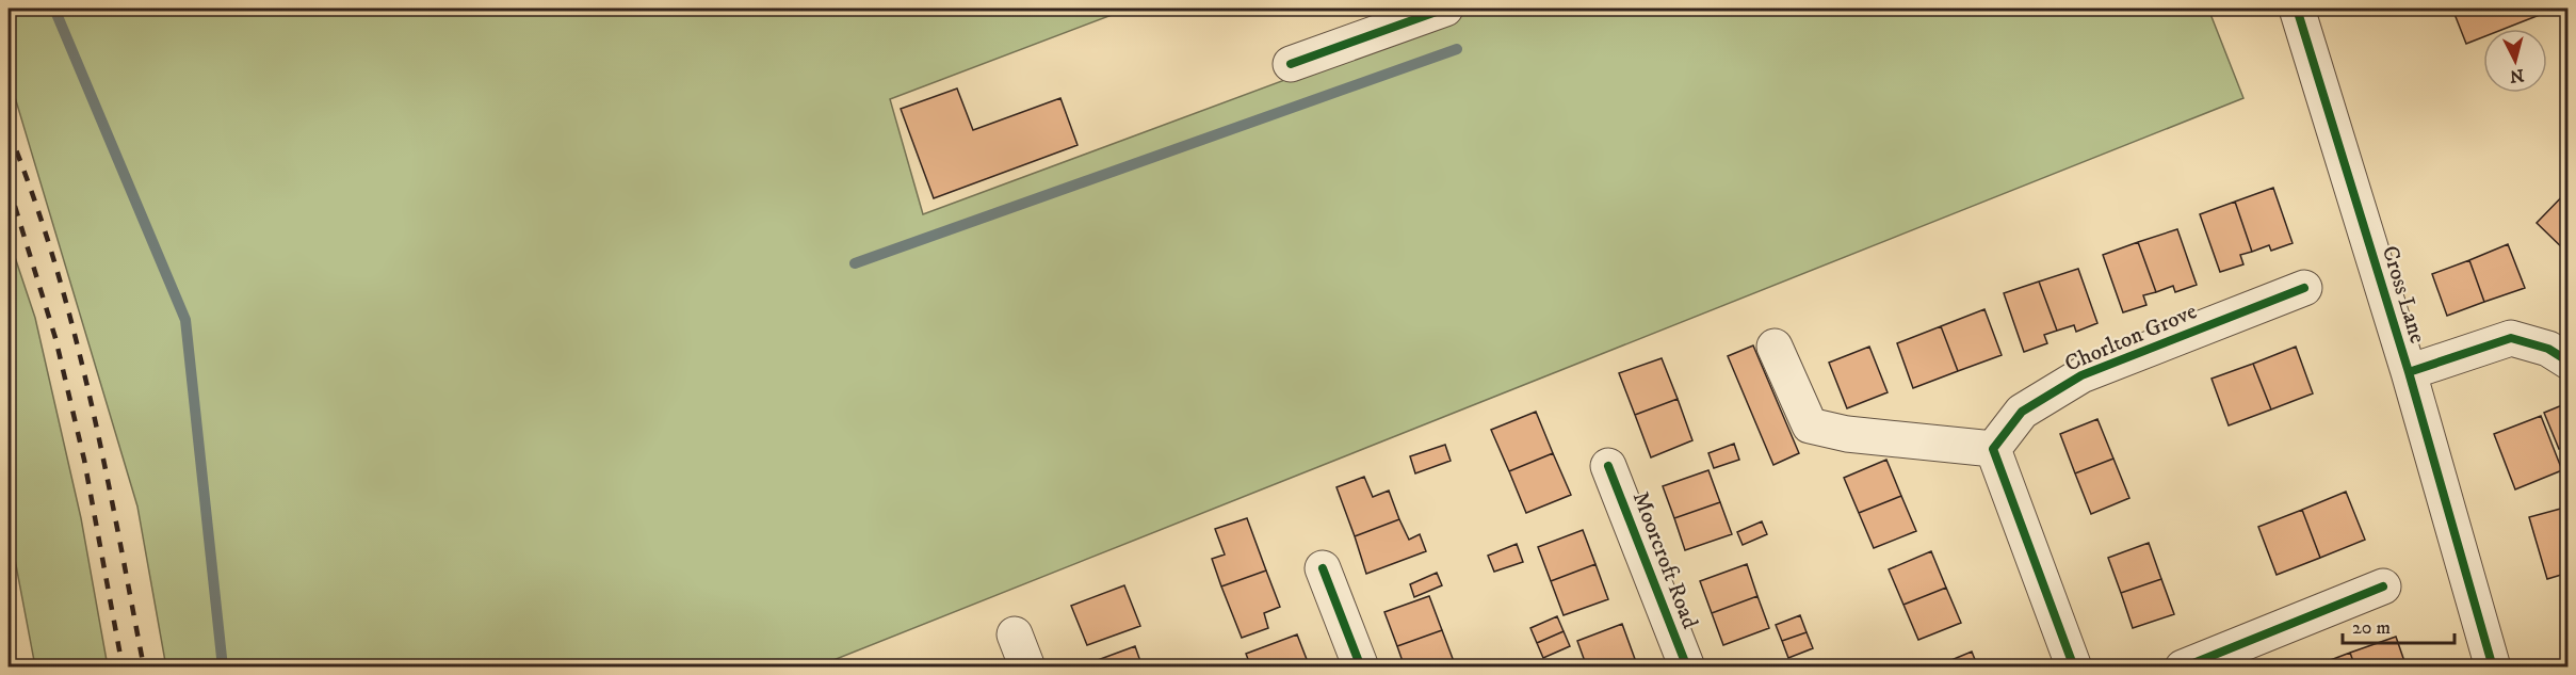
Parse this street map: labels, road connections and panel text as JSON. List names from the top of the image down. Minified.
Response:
{"streets":{"street":["Cross Lane","Chorlton Grove","Moorcroft Road"]},"scale_bar":"20 m","north":"bottom"}
